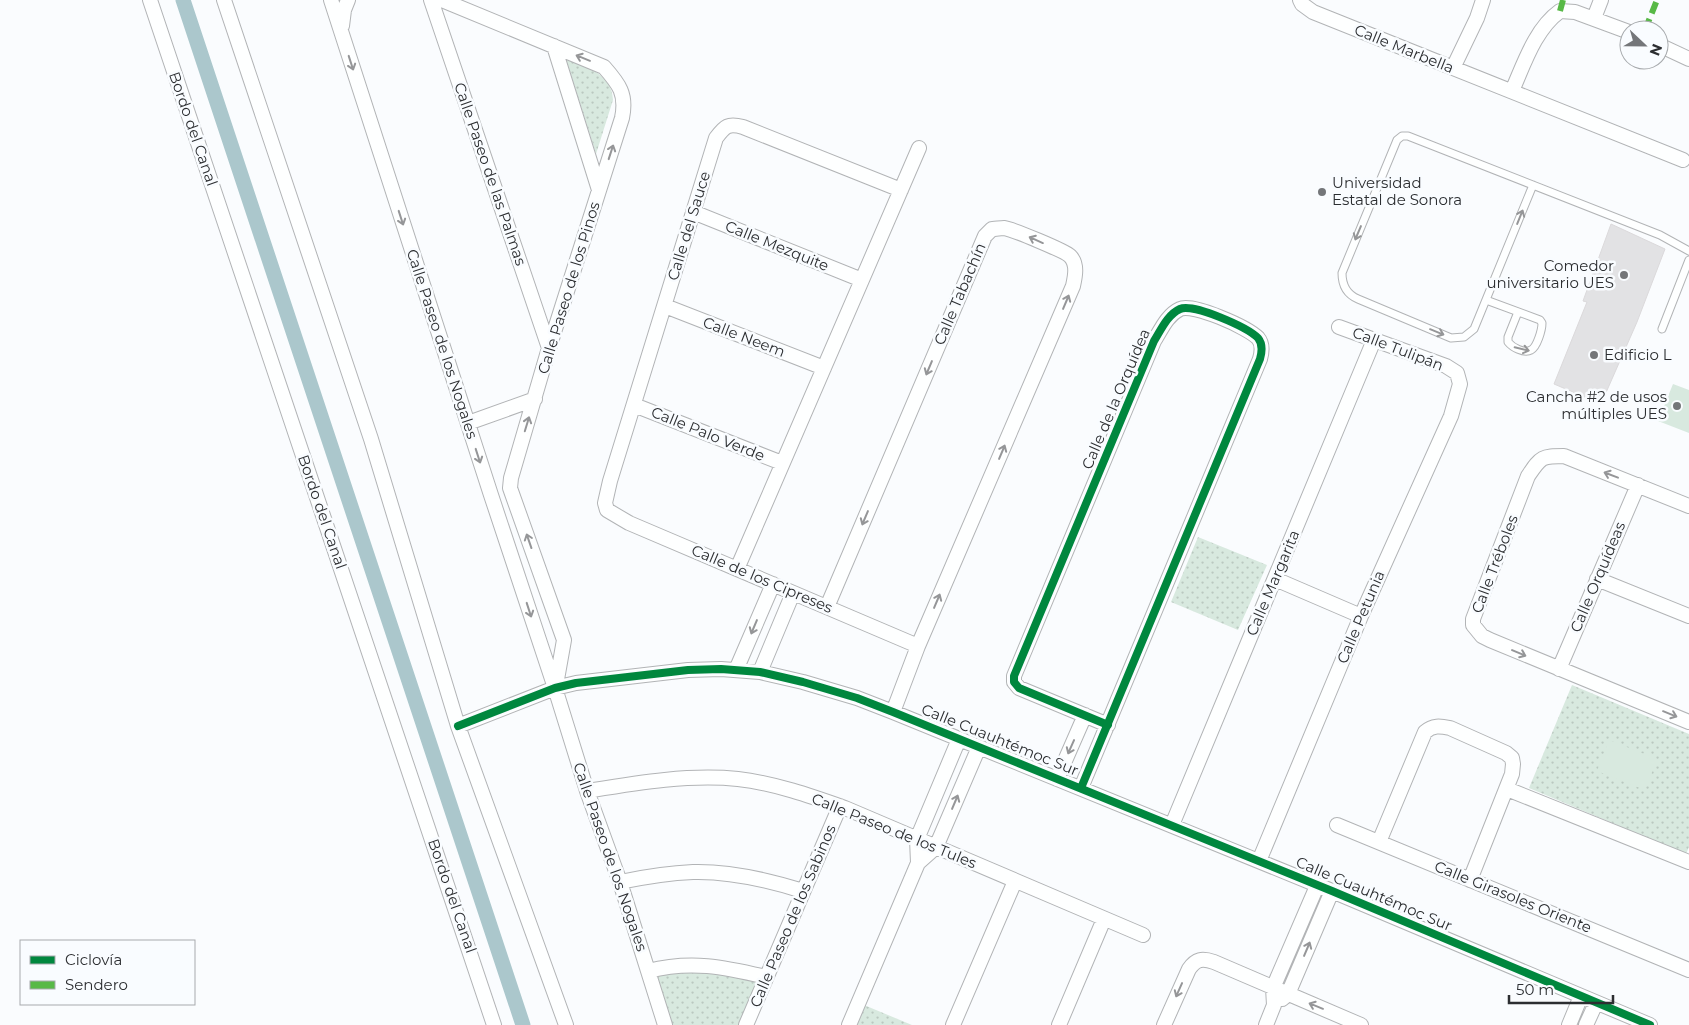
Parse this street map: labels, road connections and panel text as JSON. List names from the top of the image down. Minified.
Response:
{"streets":{"street":["Calle Marbella","Bordo del Canal","Calle Paseo de las Palmas","Calle del Sauce","Calle Mezquite","Calle Paseo de los Pinos","Calle Tabachín","Calle Neem","Calle Paseo de los Nogales","Calle Tulipán","Calle de la Orquídea","Calle Palo Verde","Calle Tréboles","Calle Orquídeas","Calle de los Cipreses","Calle Margarita","Calle Petunia","Calle Cuauhtémoc Sur","Calle Paseo de los Tules","Calle Girasoles Oriente","Calle Paseo de los Sabinos"]},"crossings":[["Calle Paseo de las Palmas","Calle Paseo de los Pinos"],["Calle del Sauce","Calle Mezquite"],["Calle del Sauce","Calle Neem"],["Calle del Sauce","Calle Palo Verde"],["Calle del Sauce","Calle de los Cipreses"],["Calle Paseo de los Pinos","Calle Paseo de los Nogales"],["Calle Tabachín","Calle de los Cipreses"],["Calle Paseo de los Nogales","Calle Cuauhtémoc Sur"],["Calle Paseo de los Nogales","Calle Paseo de los Tules"],["Calle Tulipán","Calle Margarita"],["Calle Tulipán","Calle Petunia"],["Calle de la Orquídea","Calle Cuauhtémoc Sur"],["Calle Tréboles","Calle Orquídeas"],["Calle Margarita","Calle Cuauhtémoc Sur"],["Calle Petunia","Calle Cuauhtémoc Sur"],["Calle Paseo de los Tules","Calle Paseo de los Sabinos"]],"places":["Universidad Estatal de Sonora","Comedor universitario UES","Edificio L","Cancha #2 de usos múltiples UES"],"legend":["Ciclovía","Sendero"],"scale_bar":"50 m","north":"right"}
